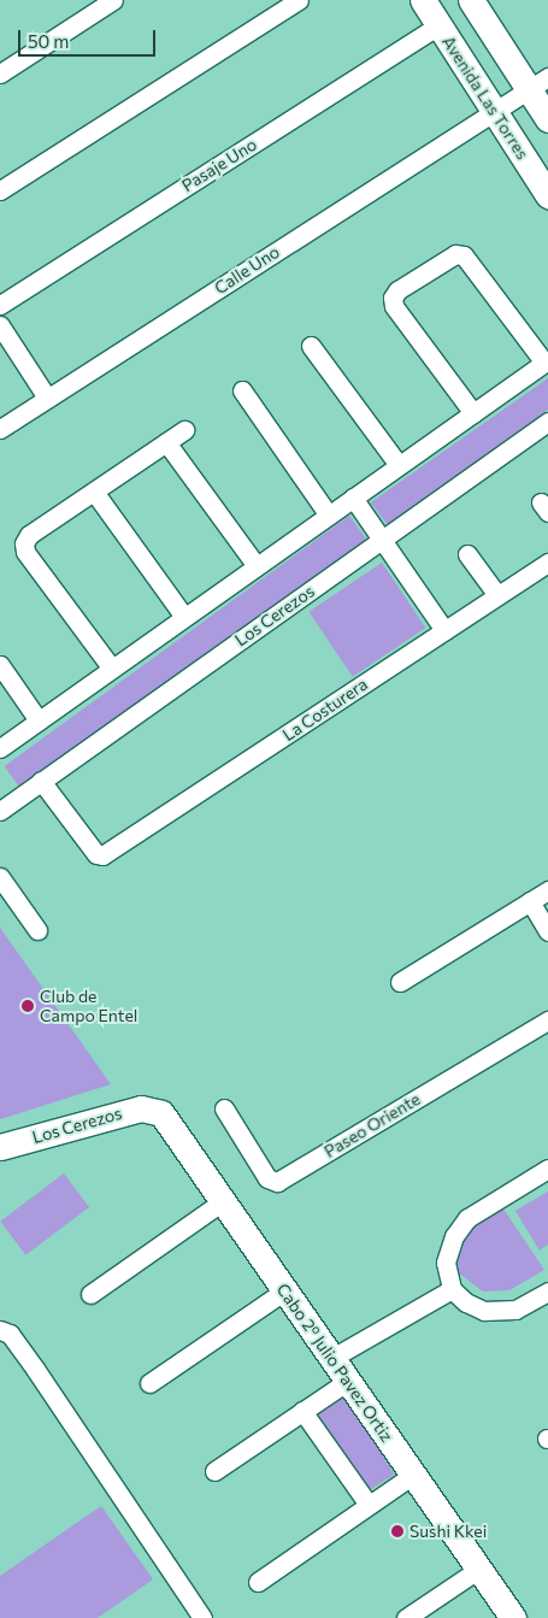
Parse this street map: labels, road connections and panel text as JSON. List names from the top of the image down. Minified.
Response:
{"streets":{"street":["Avenida Las Torres","Pasaje Uno","Calle Uno","Los Cerezos","La Costurera","Paseo Oriente","Cabo 2º Julio Pavez Ortiz"]},"crossings":[["Avenida Las Torres","Pasaje Uno"],["Avenida Las Torres","Calle Uno"],["Los Cerezos","La Costurera"],["Los Cerezos","Cabo 2º Julio Pavez Ortiz"]],"places":["Club de Campo Entel","Sushi Kkei"],"scale_bar":"50 m"}
